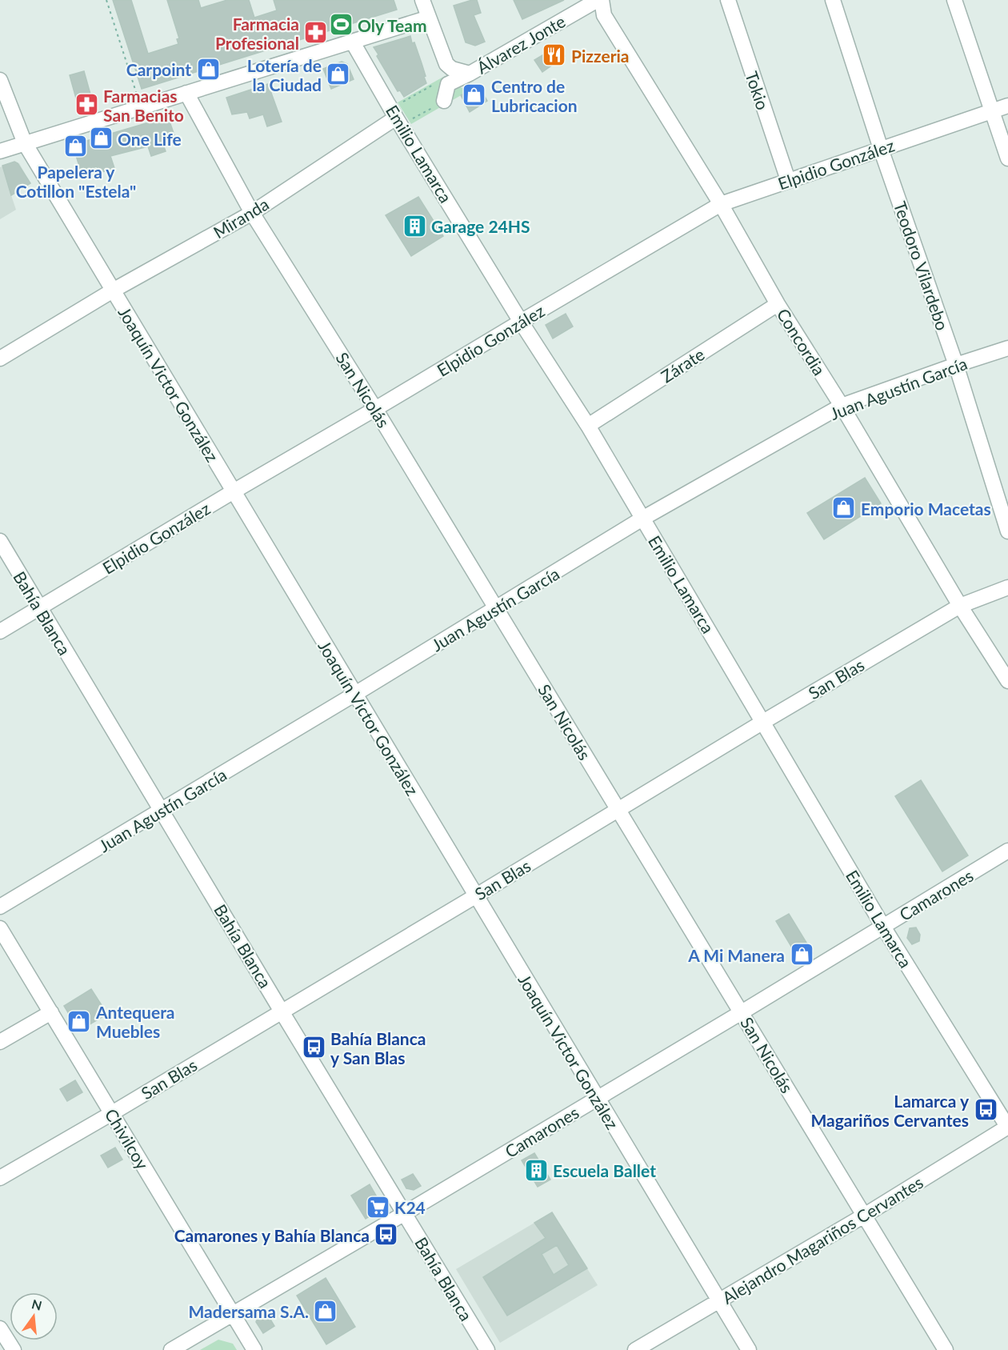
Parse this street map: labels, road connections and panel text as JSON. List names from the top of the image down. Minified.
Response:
{"streets":{"street":["Álvarez Jonte","Tokio","Emilio Lamarca","Elpidio González","Miranda","Teodoro Vilardebo","Concordia","Zárate","Joaquín Victor González","Juan Agustín García","San Nicolás","Bahía Blanca","San Blas","Camarones","Chivilcoy","Alejandro Magariños Cervantes"]},"crossings":[["Tokio","Elpidio González"],["Emilio Lamarca","Elpidio González"],["Emilio Lamarca","Miranda"],["Emilio Lamarca","Zárate"],["Emilio Lamarca","Juan Agustín García"],["Emilio Lamarca","San Blas"],["Emilio Lamarca","Camarones"],["Emilio Lamarca","Alejandro Magariños Cervantes"],["Elpidio González","Teodoro Vilardebo"],["Elpidio González","Concordia"],["Elpidio González","Joaquín Victor González"],["Elpidio González","San Nicolás"],["Elpidio González","Bahía Blanca"],["Miranda","Joaquín Victor González"],["Miranda","San Nicolás"],["Teodoro Vilardebo","Juan Agustín García"],["Concordia","Zárate"],["Concordia","Juan Agustín García"],["Concordia","San Blas"],["Joaquín Victor González","Juan Agustín García"],["Joaquín Victor González","San Blas"],["Joaquín Victor González","Camarones"],["Joaquín Victor González","Alejandro Magariños Cervantes"],["Juan Agustín García","San Nicolás"],["Juan Agustín García","Bahía Blanca"],["San Nicolás","San Blas"],["San Nicolás","Camarones"],["San Nicolás","Alejandro Magariños Cervantes"],["Bahía Blanca","San Blas"],["Bahía Blanca","Camarones"],["San Blas","Chivilcoy"],["Camarones","Chivilcoy"]],"places":{"sports":["Oly Team"],"pharmacy":["Farmacia Profesional","Farmacias San Benito"],"restaurant":["Pizzeria"],"shop":["Carpoint","Lotería de la Ciudad","Centro de Lubricacion","One Life","Papelera y Cotillon \"Estela\"","Emporio Macetas","A Mi Manera","Antequera Muebles","Madersama S.A."],"building":["Garage 24HS","Escuela Ballet"],"bus stop":["Bahía Blanca y San Blas","Lamarca y Magariños Cervantes","Camarones y Bahía Blanca"],"supermarket":["K24"]},"north":"top"}
